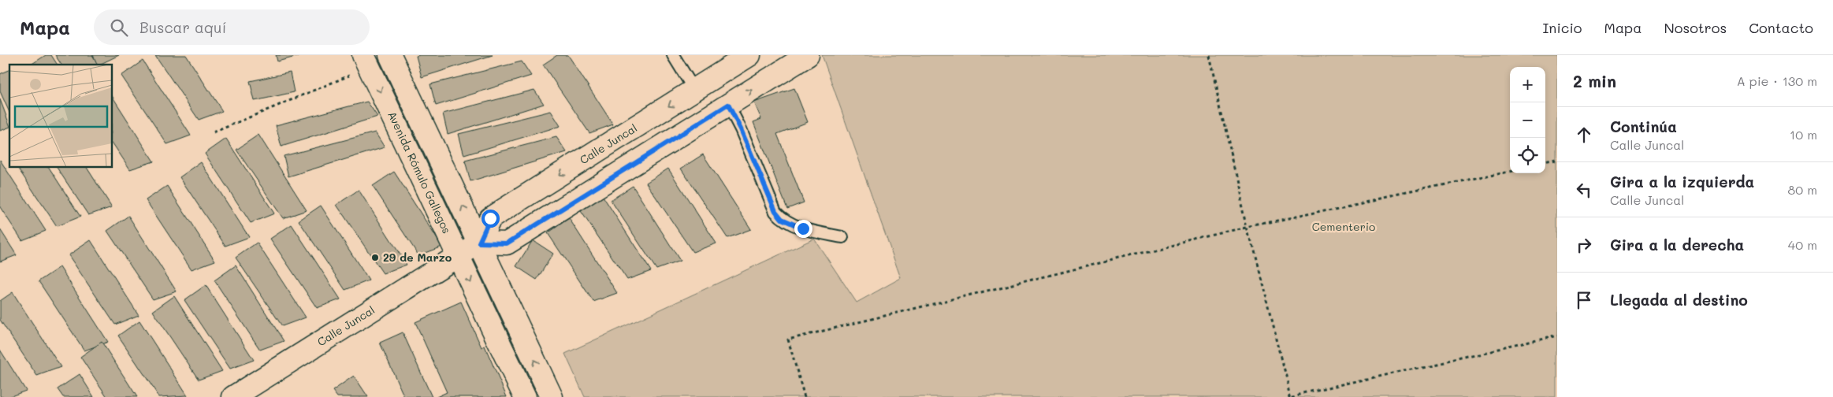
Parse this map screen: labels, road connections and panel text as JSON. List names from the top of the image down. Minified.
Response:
{"streets":{"street":["Calle Juncal","Avenida Rómulo Gallegos"]},"crossings":[["Calle Juncal","Avenida Rómulo Gallegos"]],"parks":["Cementerio"],"places":["29 de Marzo"],"page":{"header":"Mapa","search":"Buscar aquí","nav":["Inicio","Mapa","Nosotros","Contacto"],"heading":["2 min","A pie · 130 m"],"map_buttons":["+","−"],"list":[["Continúa","Calle Juncal","10 m"],["Gira a la izquierda","Calle Juncal","80 m"],["Gira a la derecha","40 m"],"Llegada al destino"]}}
